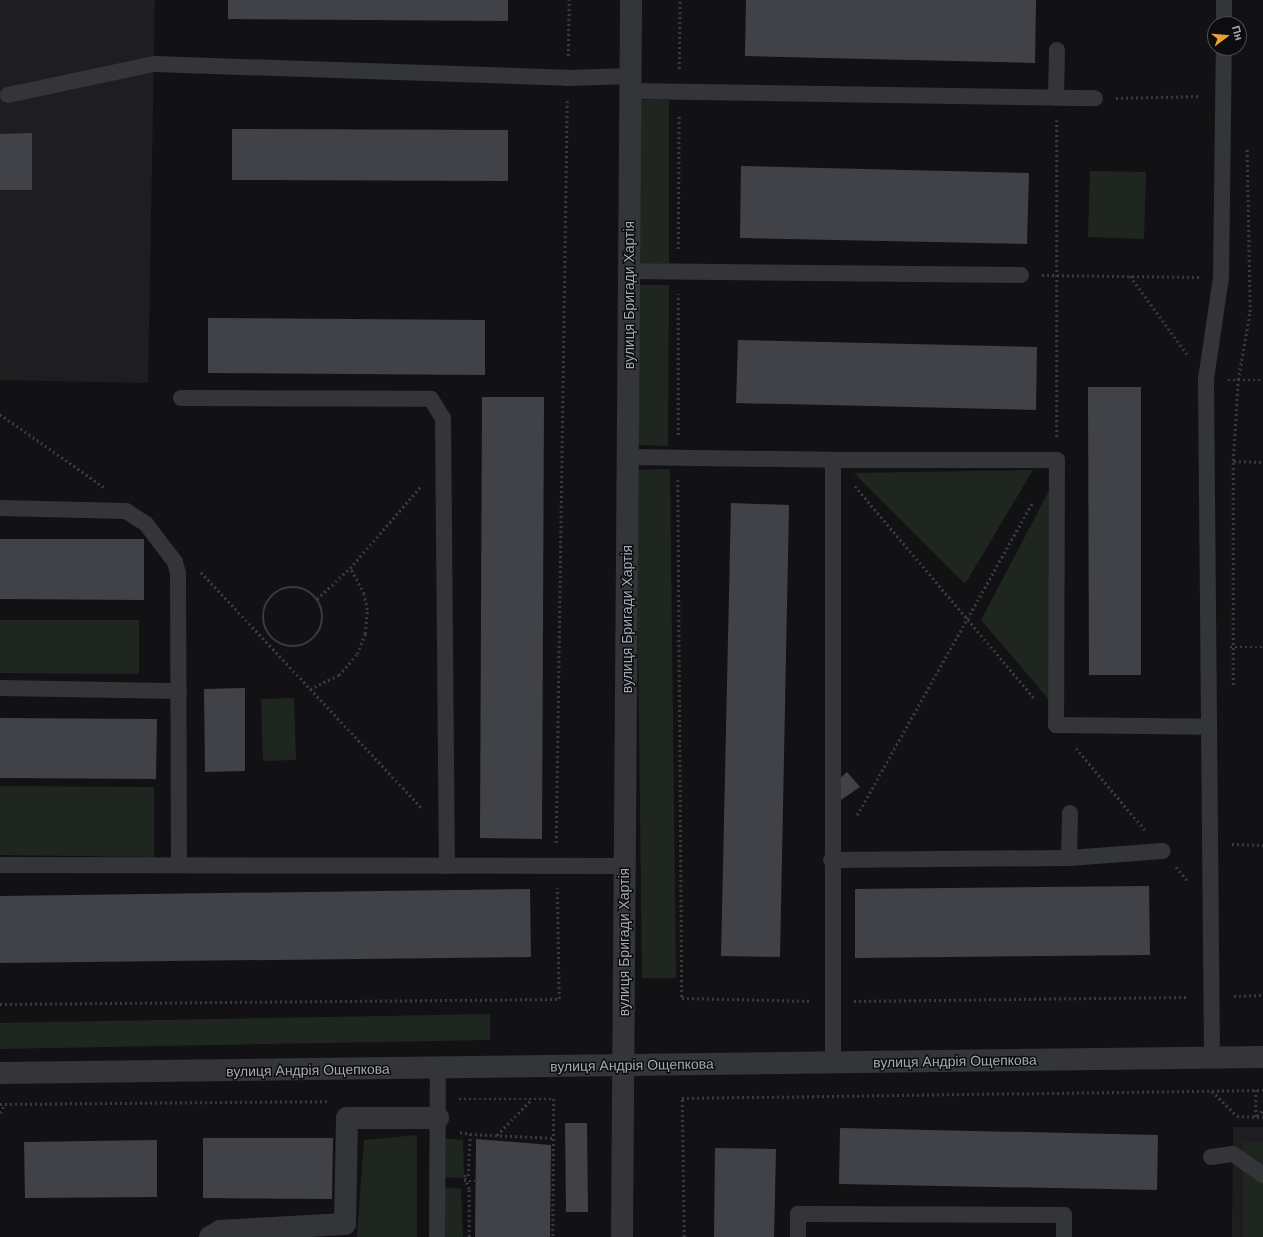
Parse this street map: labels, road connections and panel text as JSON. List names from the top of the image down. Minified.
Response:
{"streets":{"street":["вулиця Бригади Хартія","вулиця Андрія Ощепкова"]},"crossings":[["вулиця Бригади Хартія","вулиця Андрія Ощепкова"]],"north":"right"}
